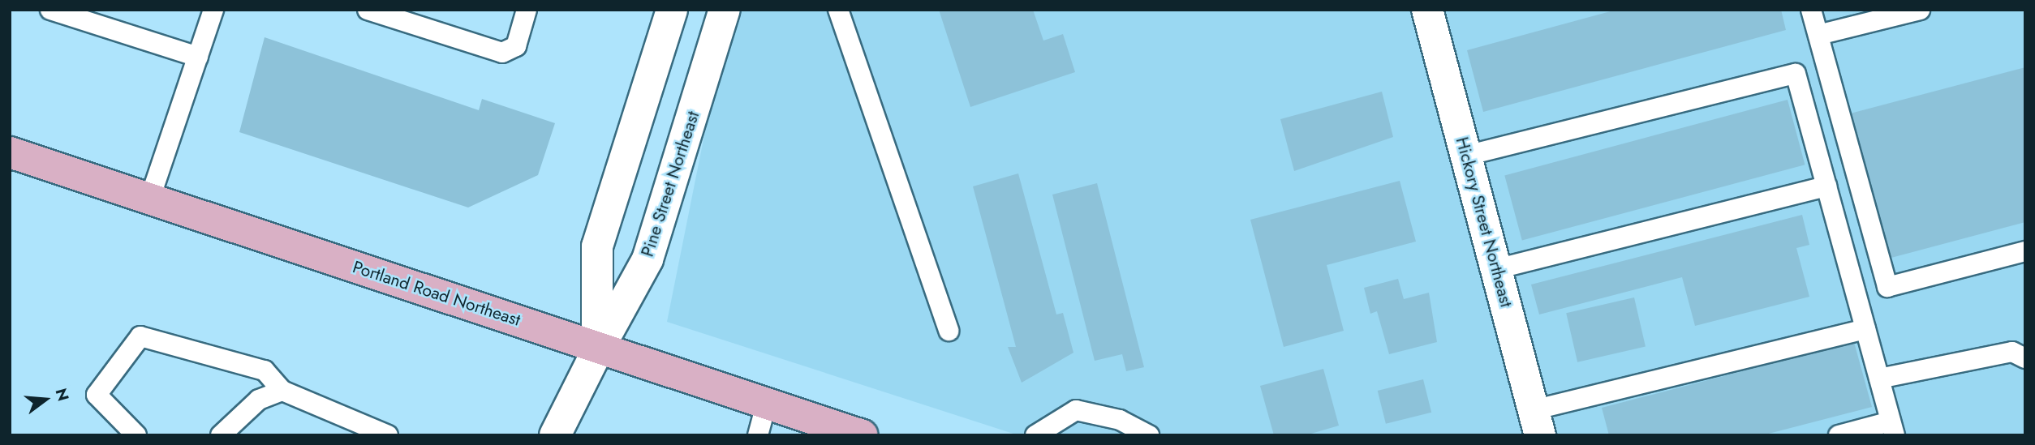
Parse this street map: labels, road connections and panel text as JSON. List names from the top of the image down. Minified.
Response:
{"streets":{"main road":["Pine Street Northeast","Hickory Street Northeast","Portland Road Northeast"]},"crossings":[["Pine Street Northeast","Portland Road Northeast"]],"north":"right"}
